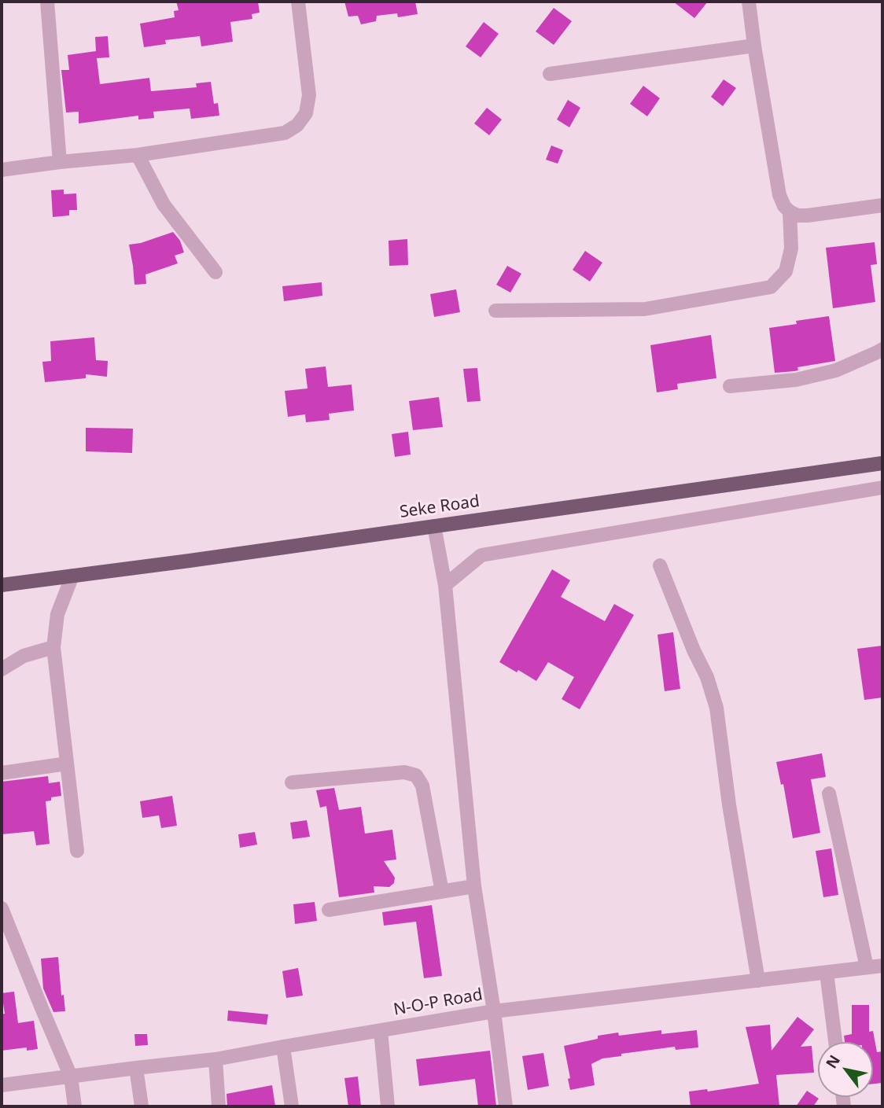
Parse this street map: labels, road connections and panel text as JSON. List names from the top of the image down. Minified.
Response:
{"streets":{"main road":["Seke Road"],"street":["N-O-P Road"]},"north":"top left"}
